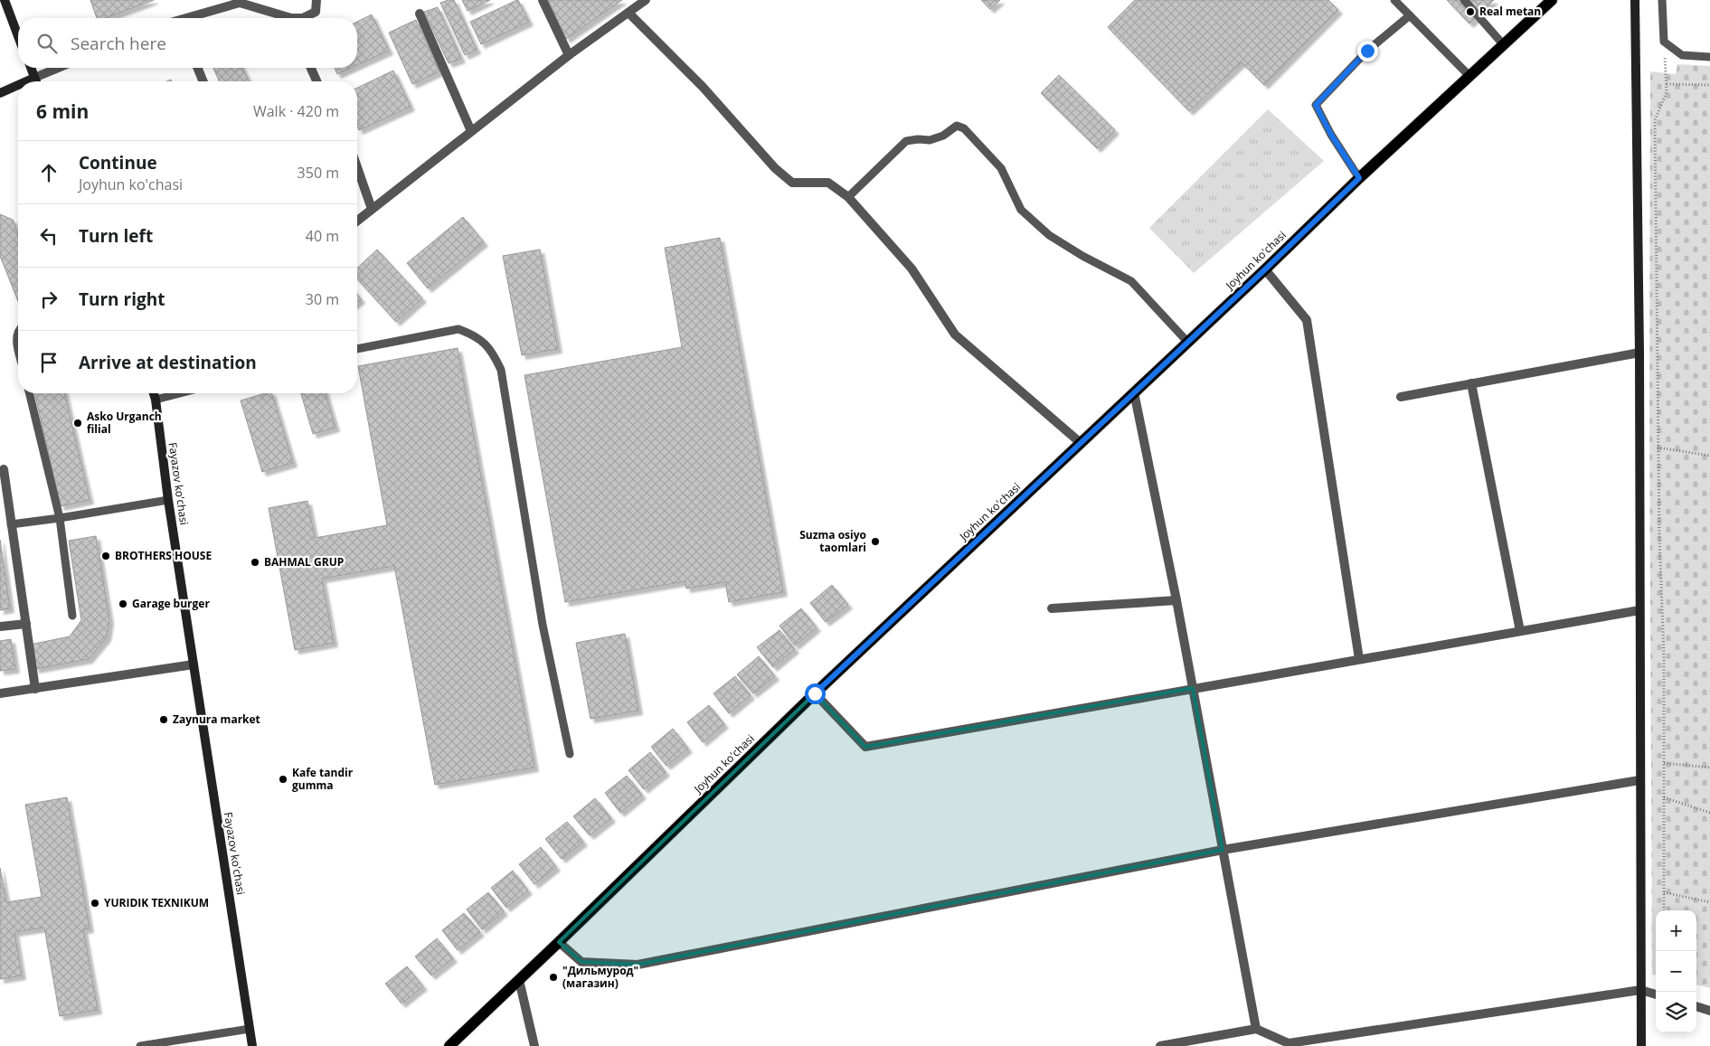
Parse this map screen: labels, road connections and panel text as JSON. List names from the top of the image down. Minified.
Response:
{"streets":{"main road":["Joyhun ko'chasi"],"street":["Fayazov ko'chasi"]},"places":["Real metan","Asko Urganch filial","Suzma osiyo taomlari","BROTHERS HOUSE","BAHMAL GRUP","Garage burger","Zaynura market","Kafe tandir gumma","YURIDIK TEXNIKUM","\"Дильмурод\" (магазин)"],"page":{"search":"Search here","heading":["6 min","Walk · 420 m"],"list":[["Continue","Joyhun ko'chasi","350 m"],["Turn left","40 m"],["Turn right","30 m"],"Arrive at destination"],"map_buttons":["+","−"]}}
